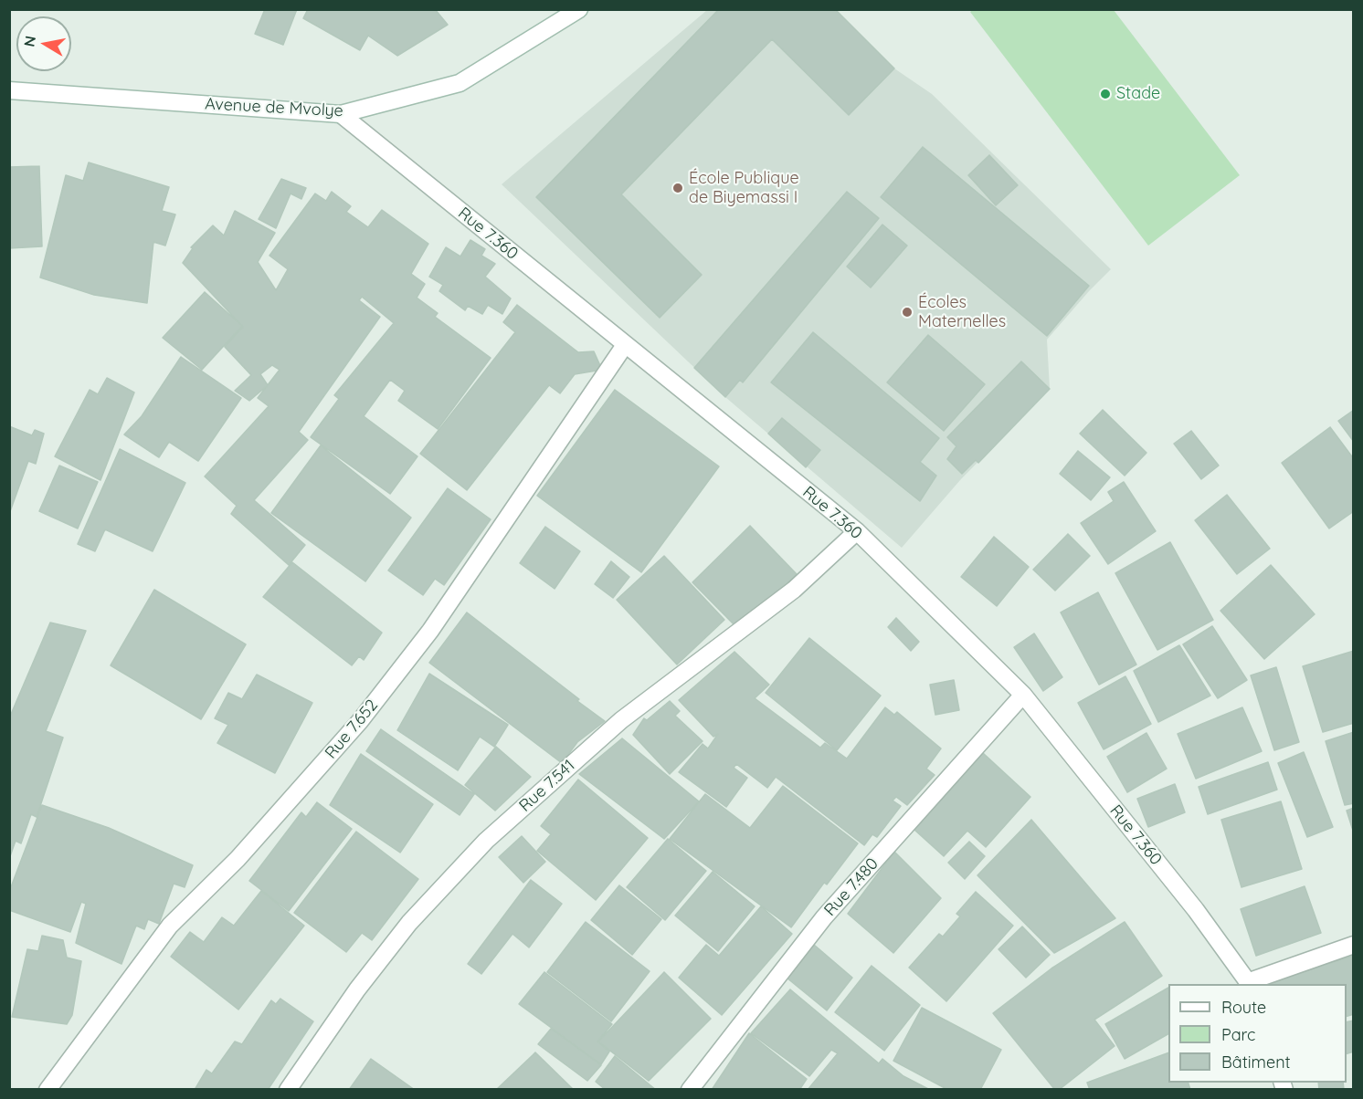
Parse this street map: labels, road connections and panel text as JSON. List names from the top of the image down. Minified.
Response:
{"streets":{"street":["Avenue de Mvolye","Rue 7.360","Rue 7.652","Rue 7.541","Rue 7.480"]},"crossings":[["Avenue de Mvolye","Rue 7.360"],["Rue 7.360","Rue 7.652"],["Rue 7.360","Rue 7.541"],["Rue 7.360","Rue 7.480"]],"places":["Stade","École Publique de Biyemassi I","Écoles Maternelles"],"legend":["Route","Parc","Bâtiment"],"north":"left"}
